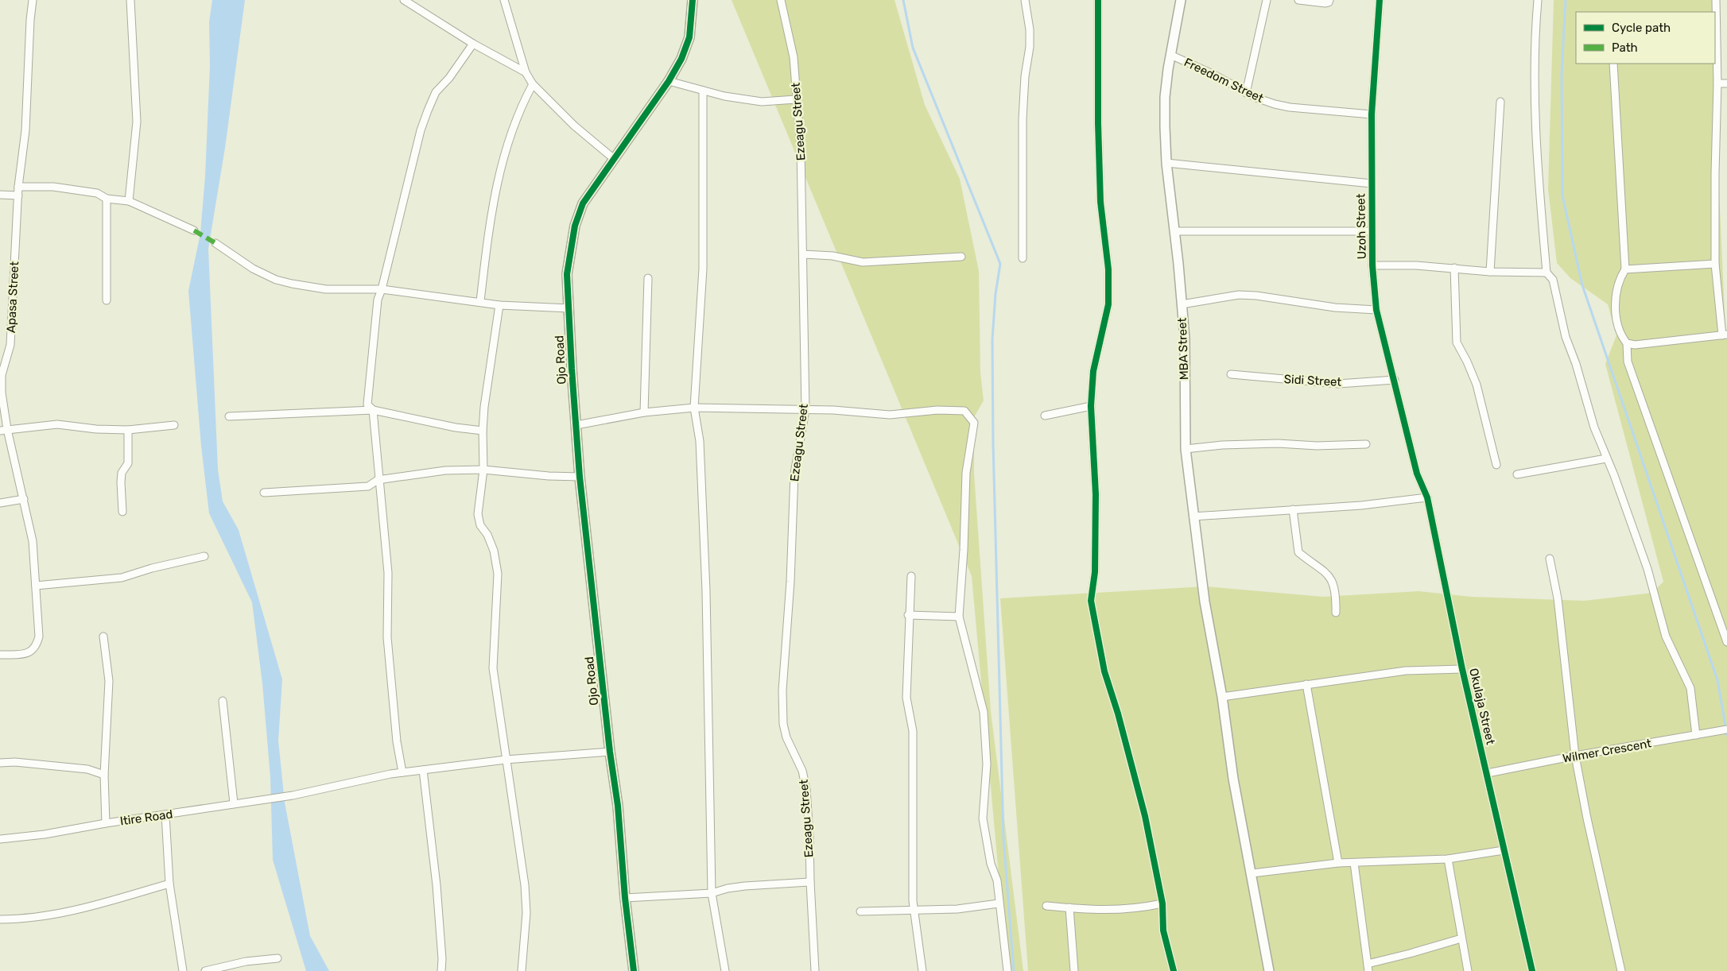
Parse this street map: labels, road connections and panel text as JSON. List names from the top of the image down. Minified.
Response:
{"streets":{"street":["Freedom Street","Ezeagu Street","Uzoh Street","Apasa Street","MBA Street","Ojo Road","Sidi Street","Okulaja Street","Wilmer Crescent","Itire Road"]},"crossings":[["Freedom Street","Uzoh Street"],["Freedom Street","MBA Street"],["Uzoh Street","Sidi Street"],["Uzoh Street","Okulaja Street"],["Ojo Road","Itire Road"],["Okulaja Street","Wilmer Crescent"]],"legend":["Cycle path","Path"]}
